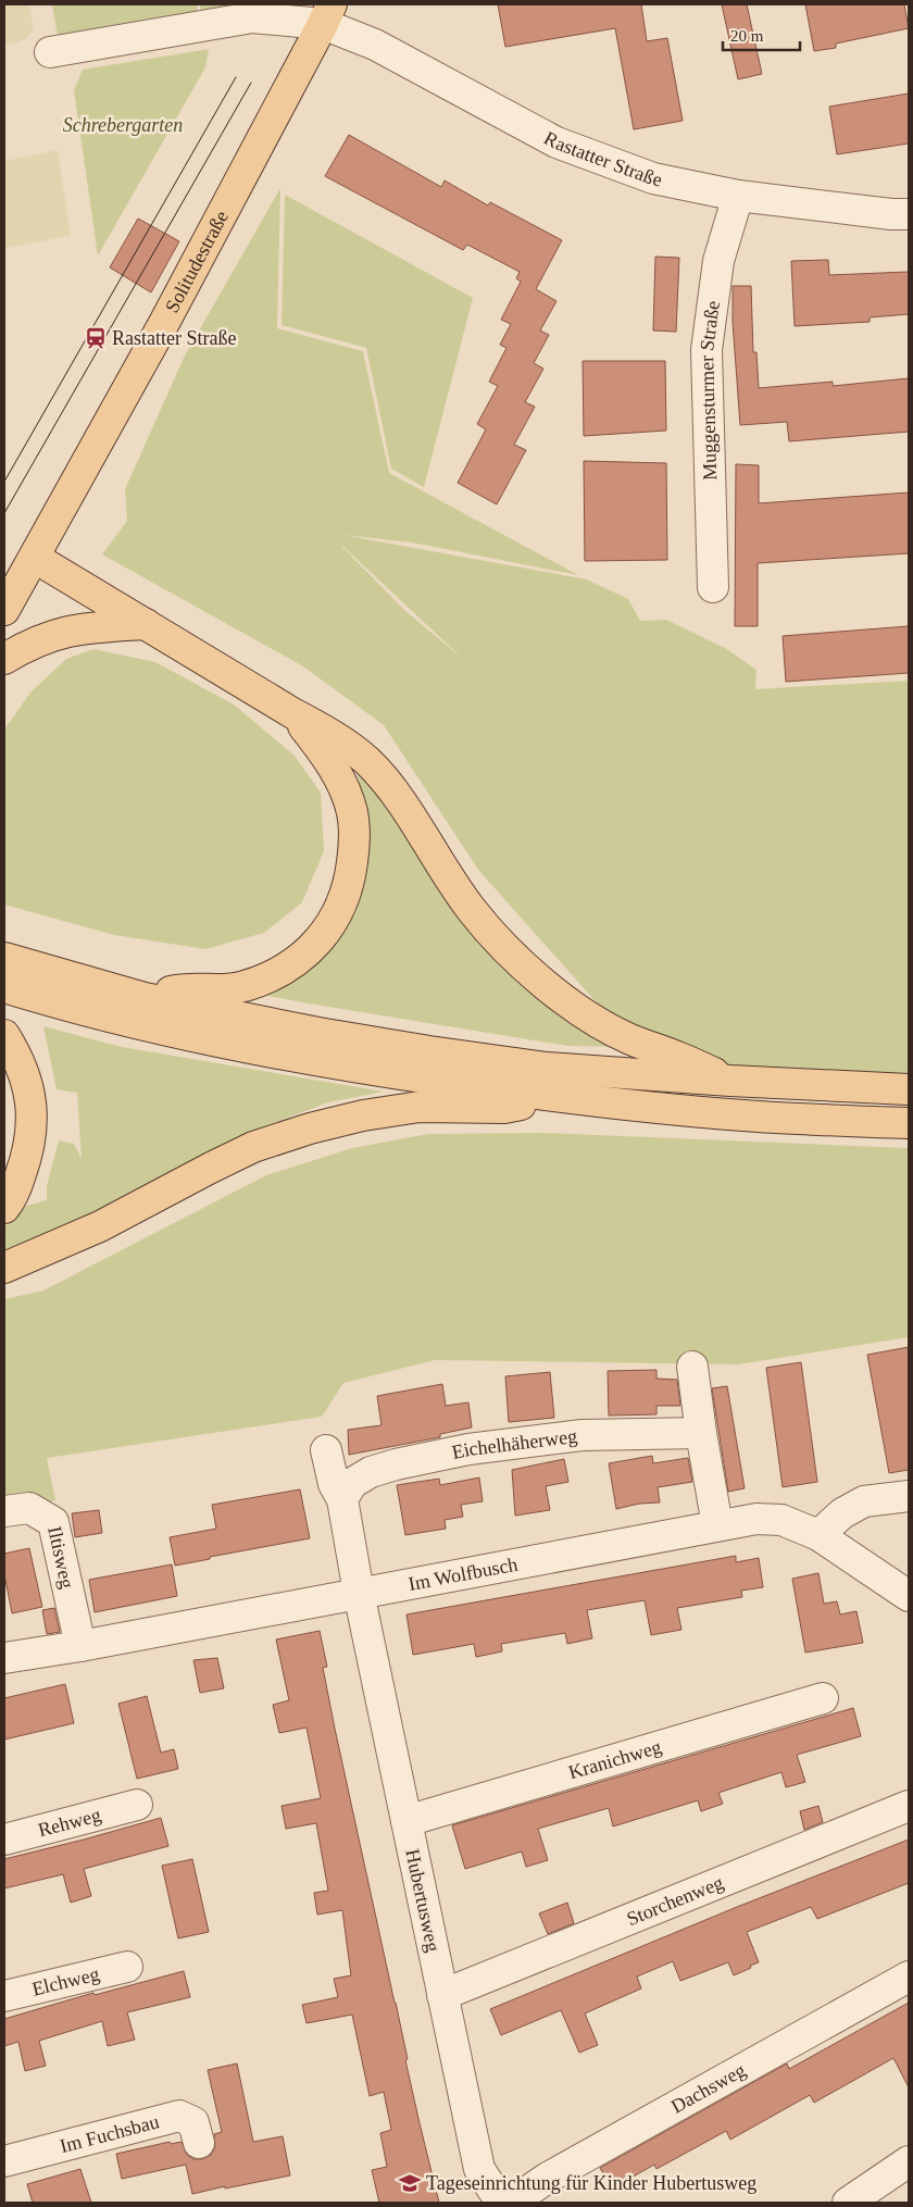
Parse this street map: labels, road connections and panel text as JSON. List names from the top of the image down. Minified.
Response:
{"streets":{"main road":["Solitudestraße"],"street":["Rastatter Straße","Muggensturmer Straße","Eichelhäherweg","Iltisweg","Im Wolfbusch","Kranichweg","Rehweg","Hubertusweg","Storchenweg","Elchweg","Dachsweg","Im Fuchsbau"]},"crossings":[["Rastatter Straße","Solitudestraße"],["Rastatter Straße","Muggensturmer Straße"],["Iltisweg","Im Wolfbusch"],["Im Wolfbusch","Hubertusweg"],["Kranichweg","Hubertusweg"],["Hubertusweg","Storchenweg"]],"parks":["Schrebergarten"],"places":{"station":["Rastatter Straße"],"school or university":["Tageseinrichtung für Kinder Hubertusweg"]},"scale_bar":"20 m"}
